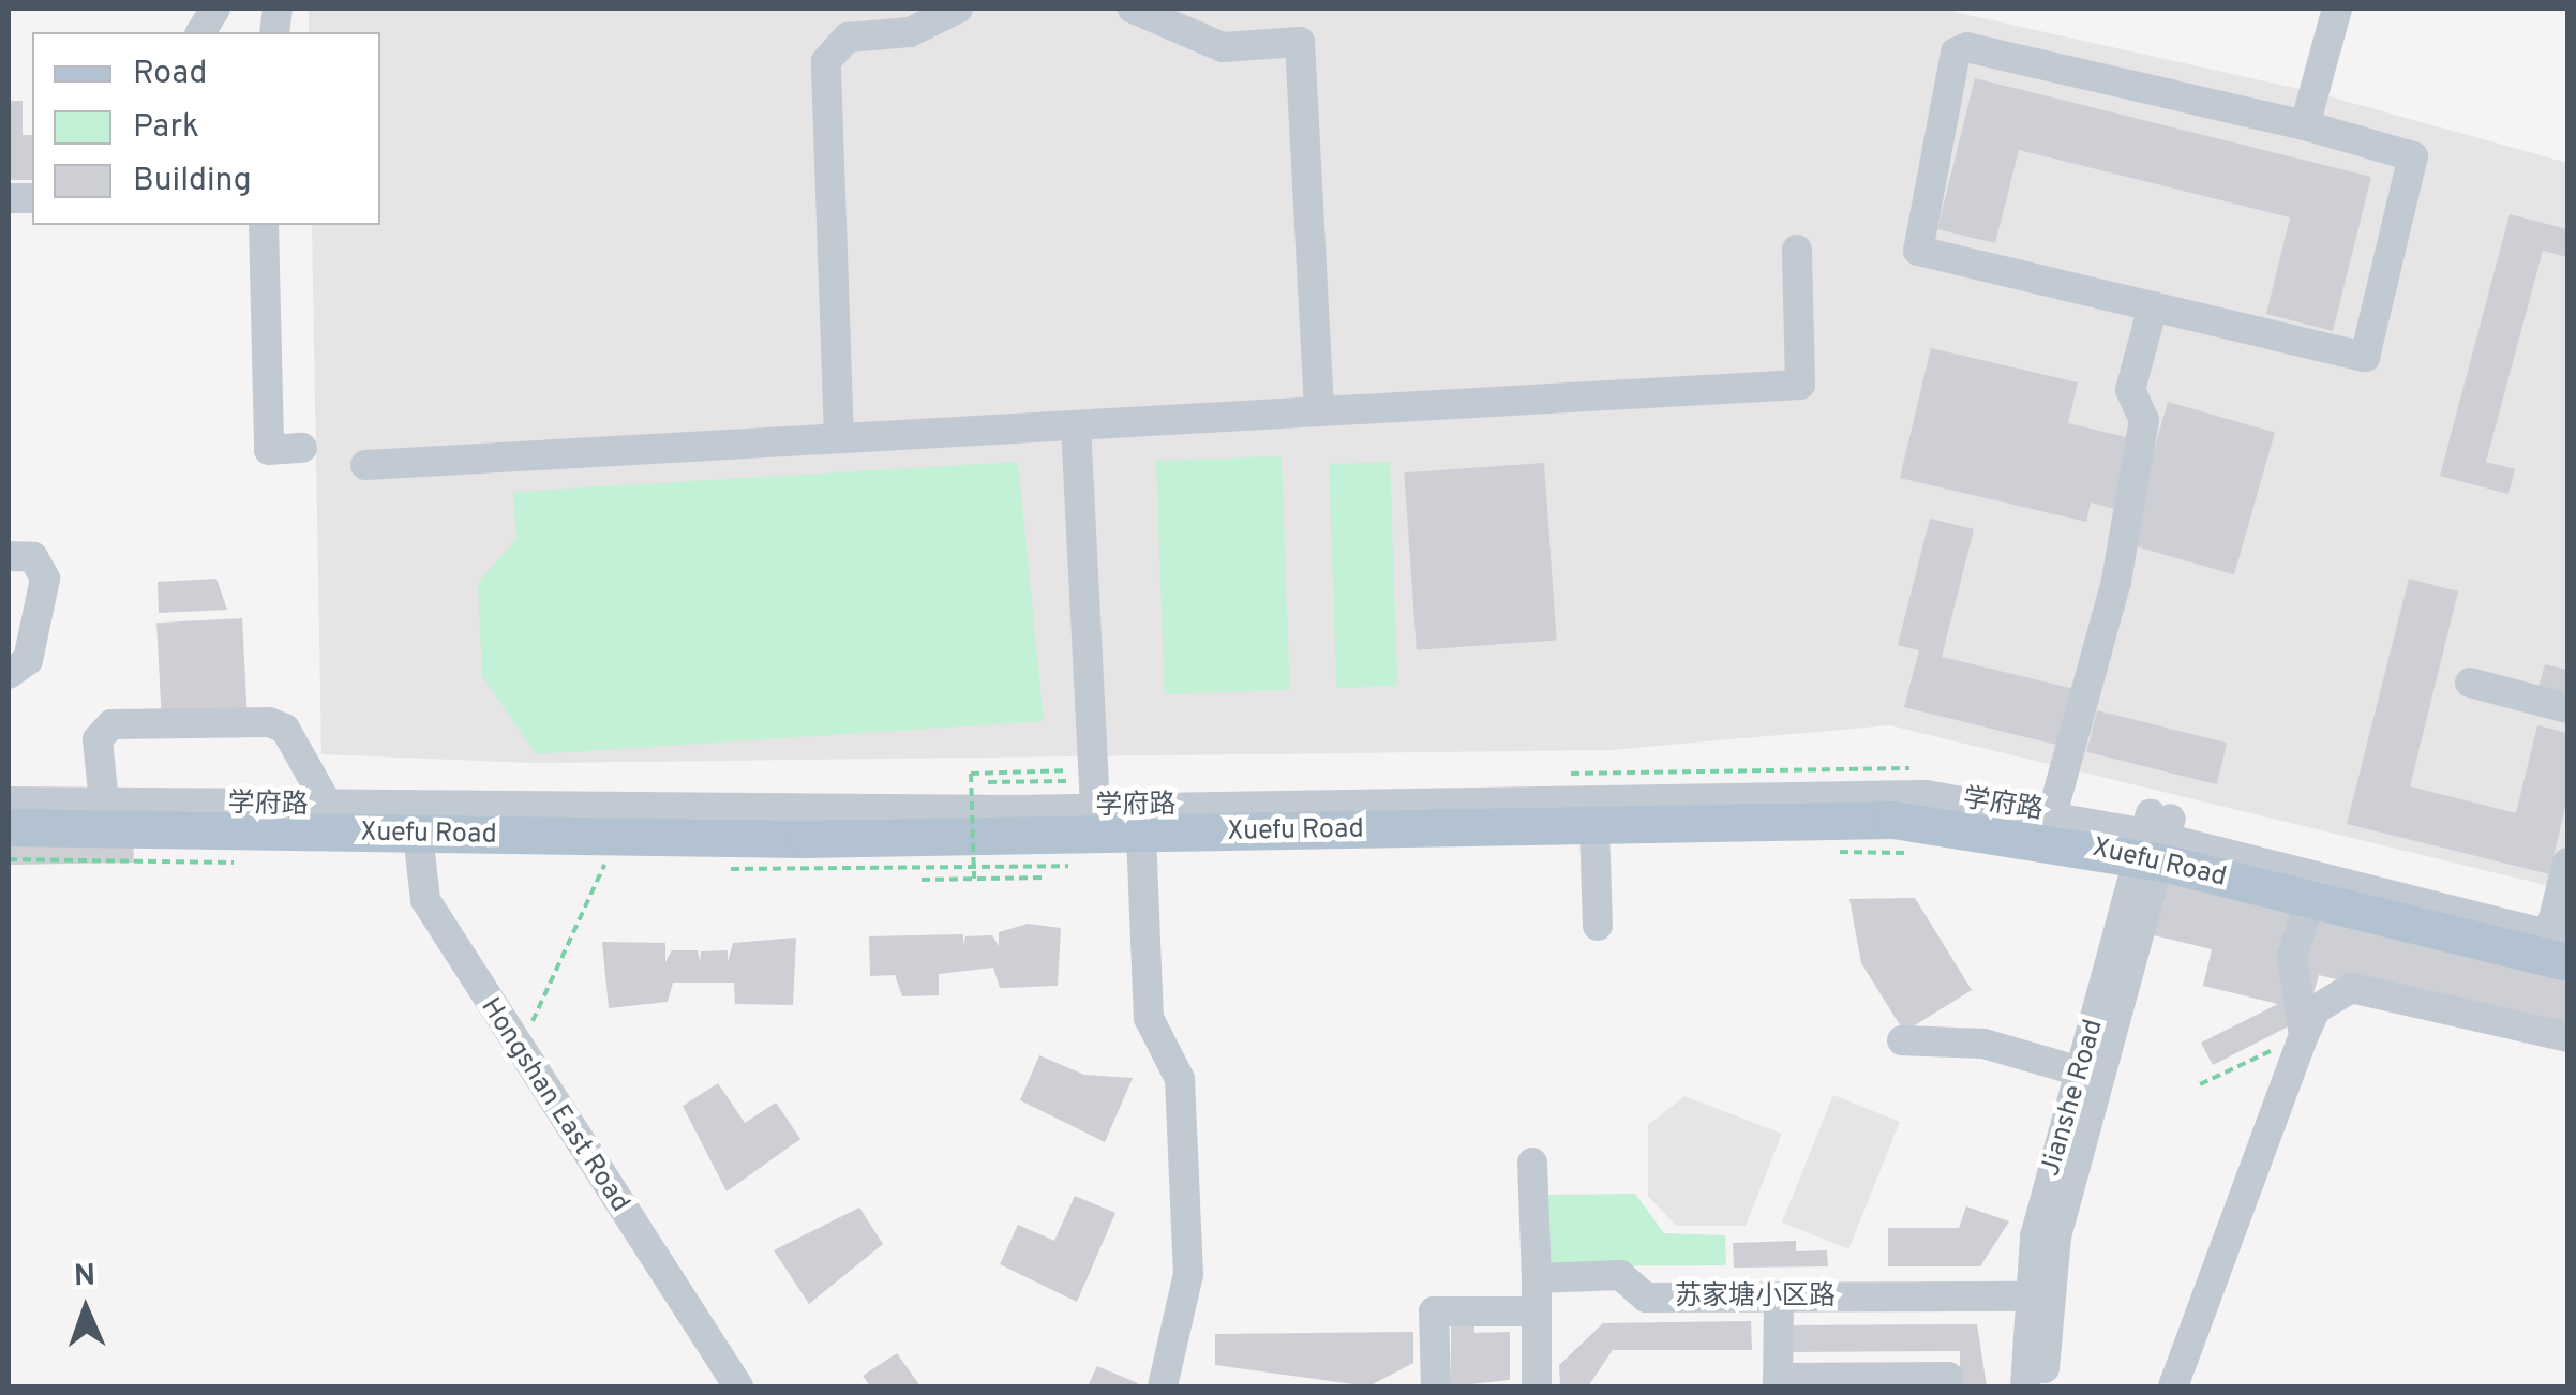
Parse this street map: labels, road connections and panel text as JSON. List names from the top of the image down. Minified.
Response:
{"streets":{"main road":["Xuefu Road"],"street":["学府路","Jianshe Road","Hongshan East Road","苏家塘小区路"]},"crossings":[["学府路","Xuefu Road"],["学府路","Jianshe Road"],["学府路","Hongshan East Road"],["Xuefu Road","Jianshe Road"],["Xuefu Road","Hongshan East Road"],["Jianshe Road","苏家塘小区路"]],"legend":["Road","Park","Building"],"north":"top"}
